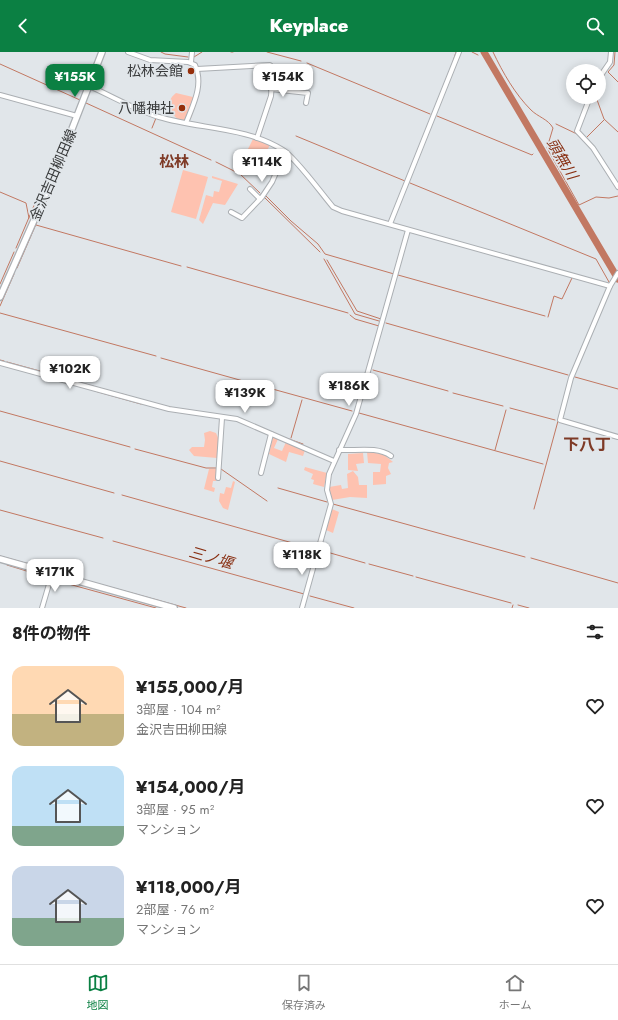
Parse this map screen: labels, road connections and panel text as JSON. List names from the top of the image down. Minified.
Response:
{"streets":{"main road":["金沢吉田柳田線"]},"districts":["松林","下八丁"],"water":["頭無川","三ノ堰"],"places":["松林会館","八幡神社"],"page":{"header":"Keyplace","price":["¥155K","¥154K","¥114K","¥102K","¥186K","¥139K","¥118K","¥171K"],"heading":"8件の物件","list":[{"name":"¥155,000/月","note":"3部屋 · 104 m² · 金沢吉田柳田線"},{"name":"¥154,000/月","note":"3部屋 · 95 m² · マンション"},{"name":"¥118,000/月","note":"2部屋 · 76 m² · マンション"}],"tabs":["地図","保存済み","ホーム"]}}
